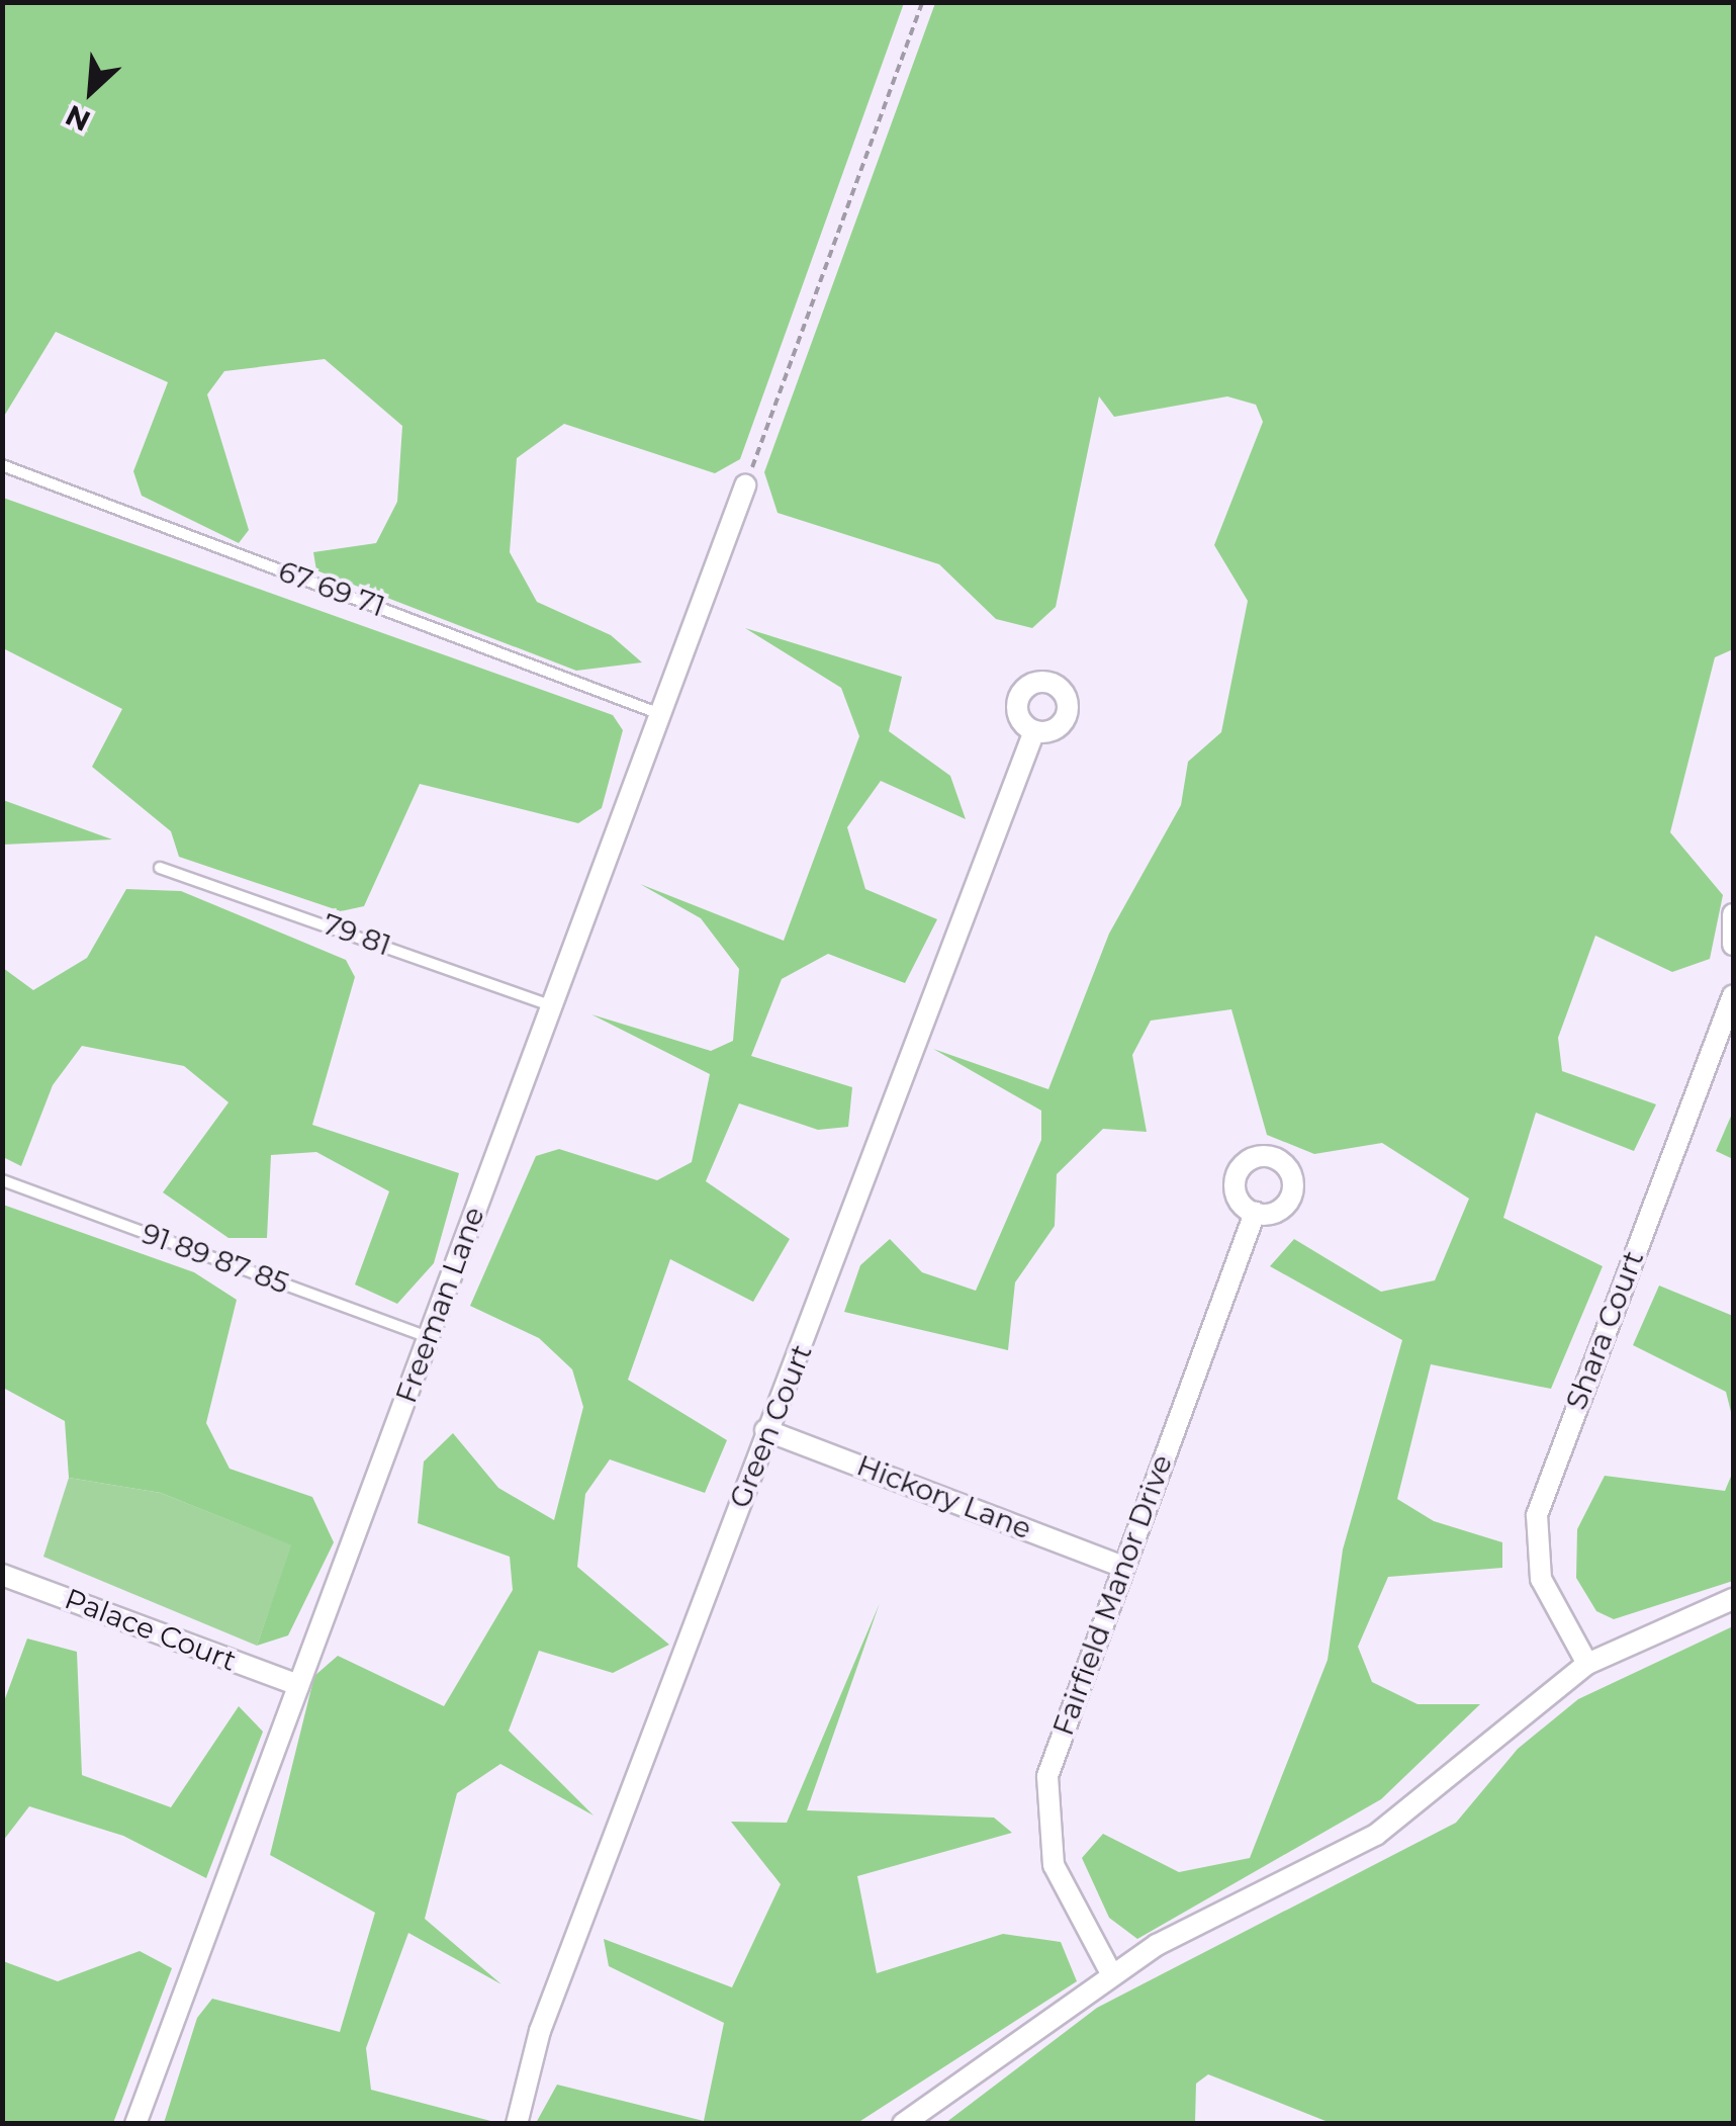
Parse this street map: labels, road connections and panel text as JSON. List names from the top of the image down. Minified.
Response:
{"streets":{"street":["Freeman Lane","Shara Court","Green Court","Hickory Lane","Fairfield Manor Drive","Palace Court"],"lane":["67 69 71","79 81","91 89 87 85"]},"crossings":[["67 69 71","Freeman Lane"],["79 81","Freeman Lane"],["91 89 87 85","Freeman Lane"],["Freeman Lane","Palace Court"],["Green Court","Hickory Lane"],["Hickory Lane","Fairfield Manor Drive"]],"north":"bottom left"}
